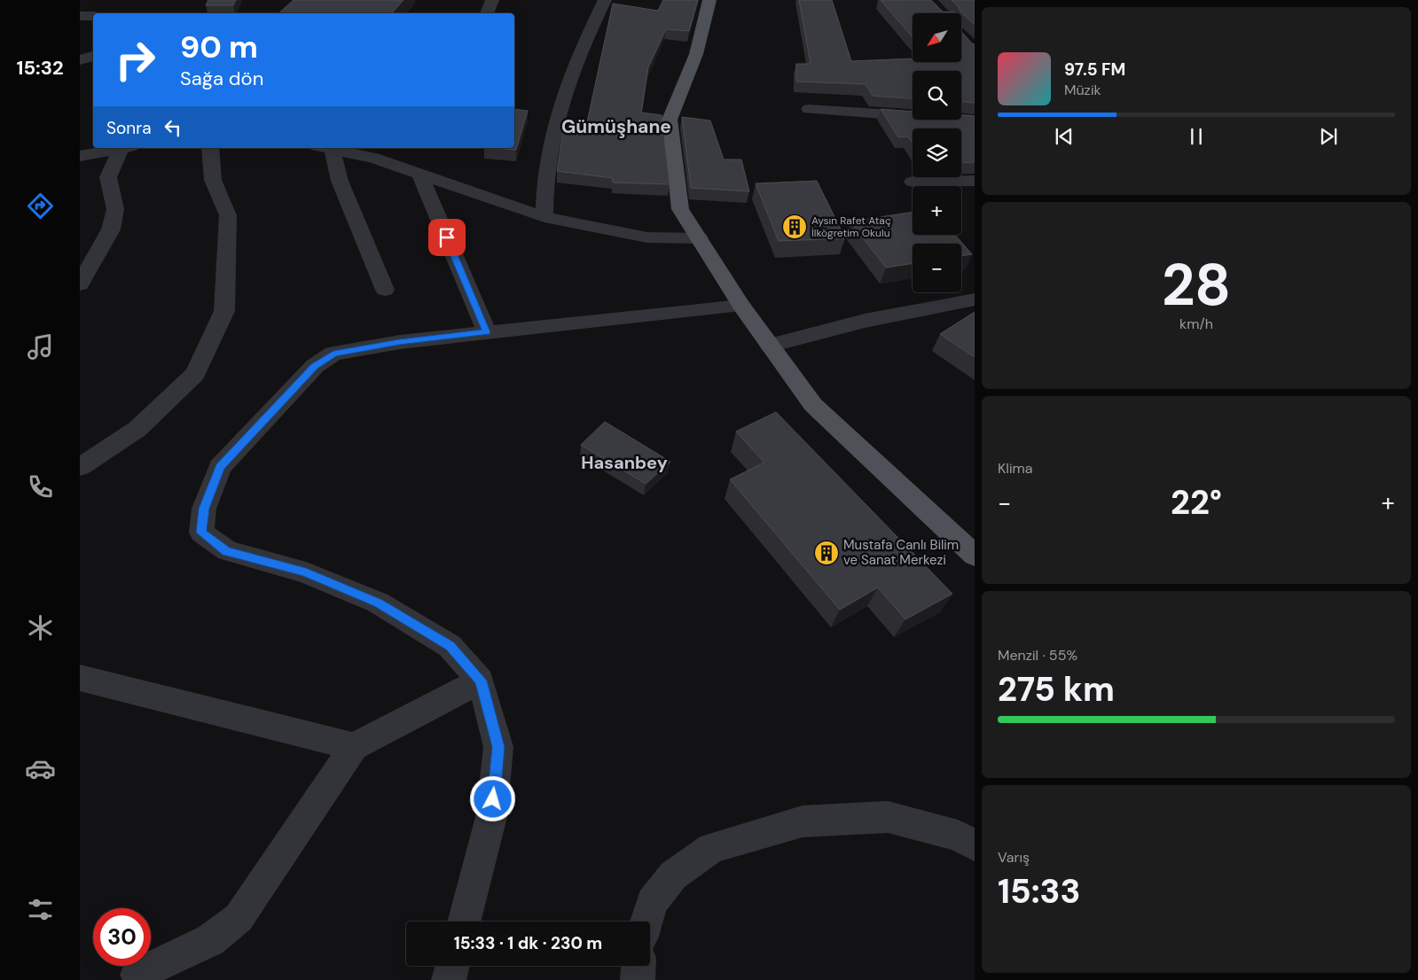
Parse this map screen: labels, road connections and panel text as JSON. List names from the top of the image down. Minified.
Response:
{"districts":["Gümüşhane","Hasanbey"],"places":{"building":["Aysın Rafet Ataç İlkögretim Okulu","Mustafa Canlı Bilim ve Sanat Merkezi"]},"north":"bottom left","page":{"tabs":"15:32","map_buttons":["+","−"],"turn":["90 m","Sağa dön"],"song":["97.5 FM","Müzik"],"then":"Sonra","tile":[["28","km/h"],"Klima",["Menzil · 55%","275 km"],["Varış","15:33"]],"heat":["−","22°","+"],"limit":"30","trip":"15:33 · 1 dk · 230 m"}}
